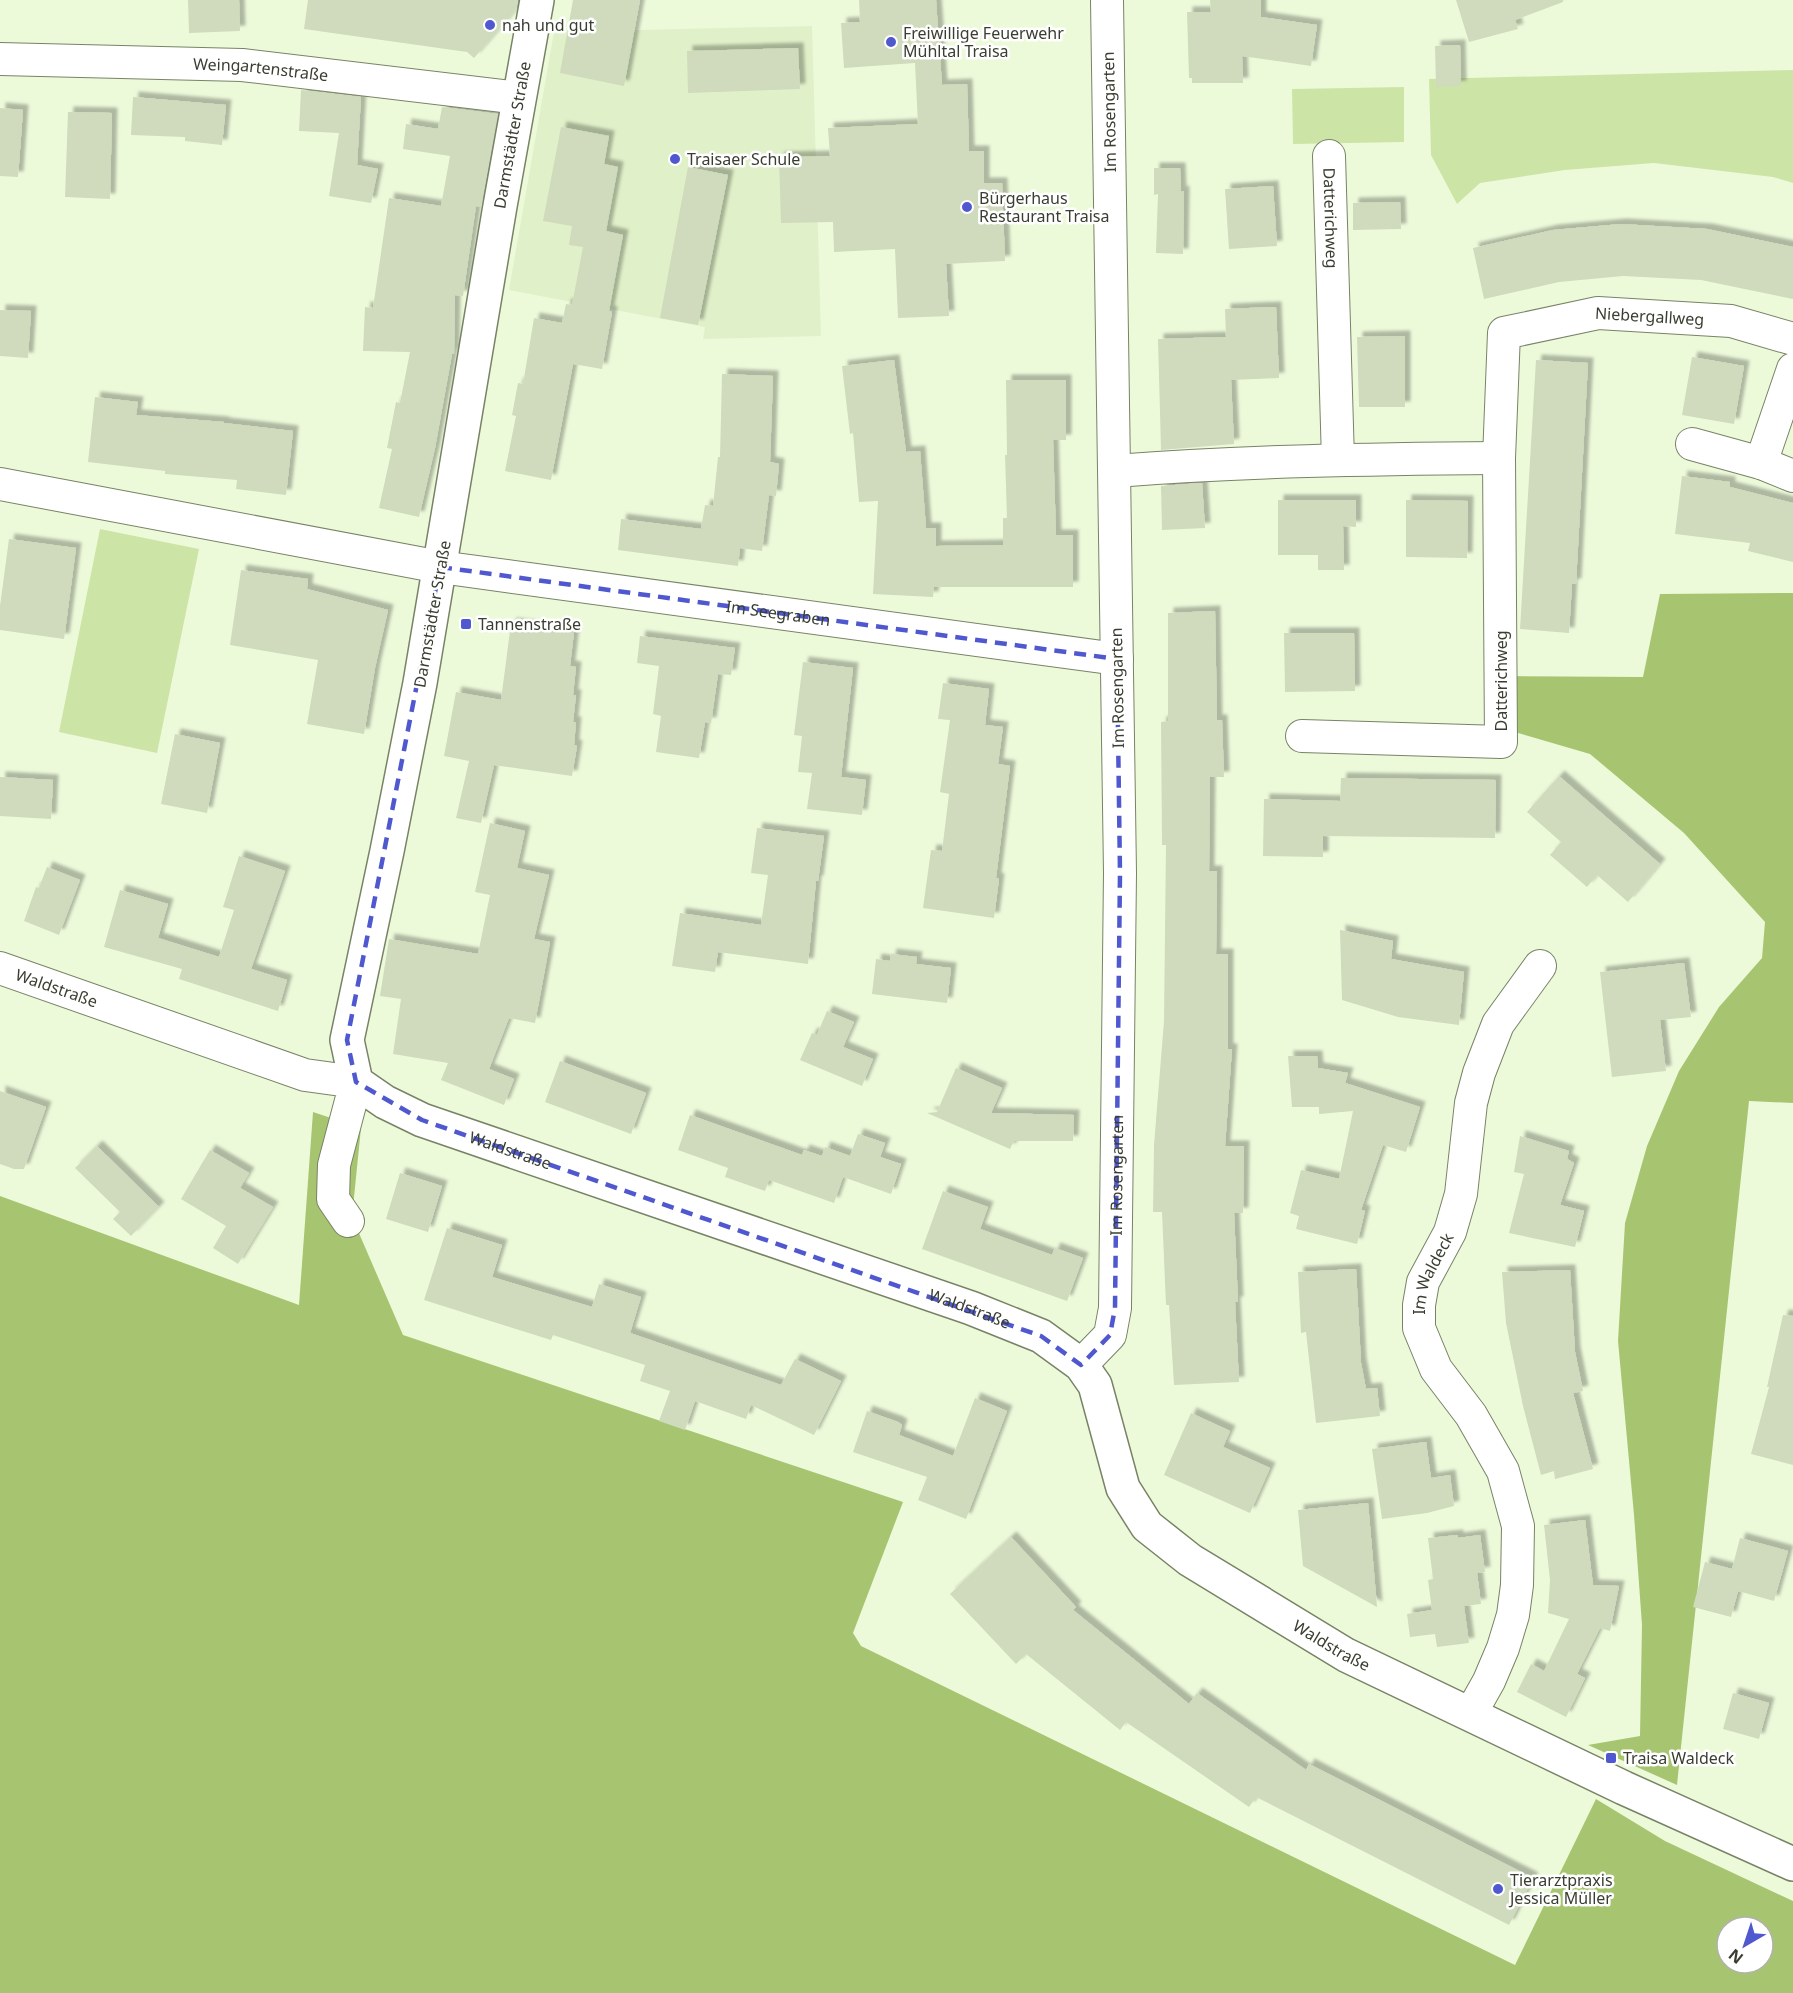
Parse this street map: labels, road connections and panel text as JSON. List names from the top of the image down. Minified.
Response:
{"streets":{"street":["Weingartenstraße","Im Rosengarten","Darmstädter Straße","Datterichweg","Niebergallweg","Im Seegraben","Waldstraße","Im Waldeck"]},"crossings":[["Weingartenstraße","Darmstädter Straße"],["Im Rosengarten","Im Seegraben"],["Im Rosengarten","Waldstraße"],["Darmstädter Straße","Im Seegraben"],["Darmstädter Straße","Waldstraße"],["Datterichweg","Niebergallweg"],["Waldstraße","Im Waldeck"]],"places":{"other":["nah und gut","Freiwillige Feuerwehr Mühltal Traisa","Traisaer Schule","Bürgerhaus Restaurant Traisa","Tierarztpraxis Jessica Müller"],"transit":["Tannenstraße","Traisa Waldeck"]},"north":"bottom left"}
